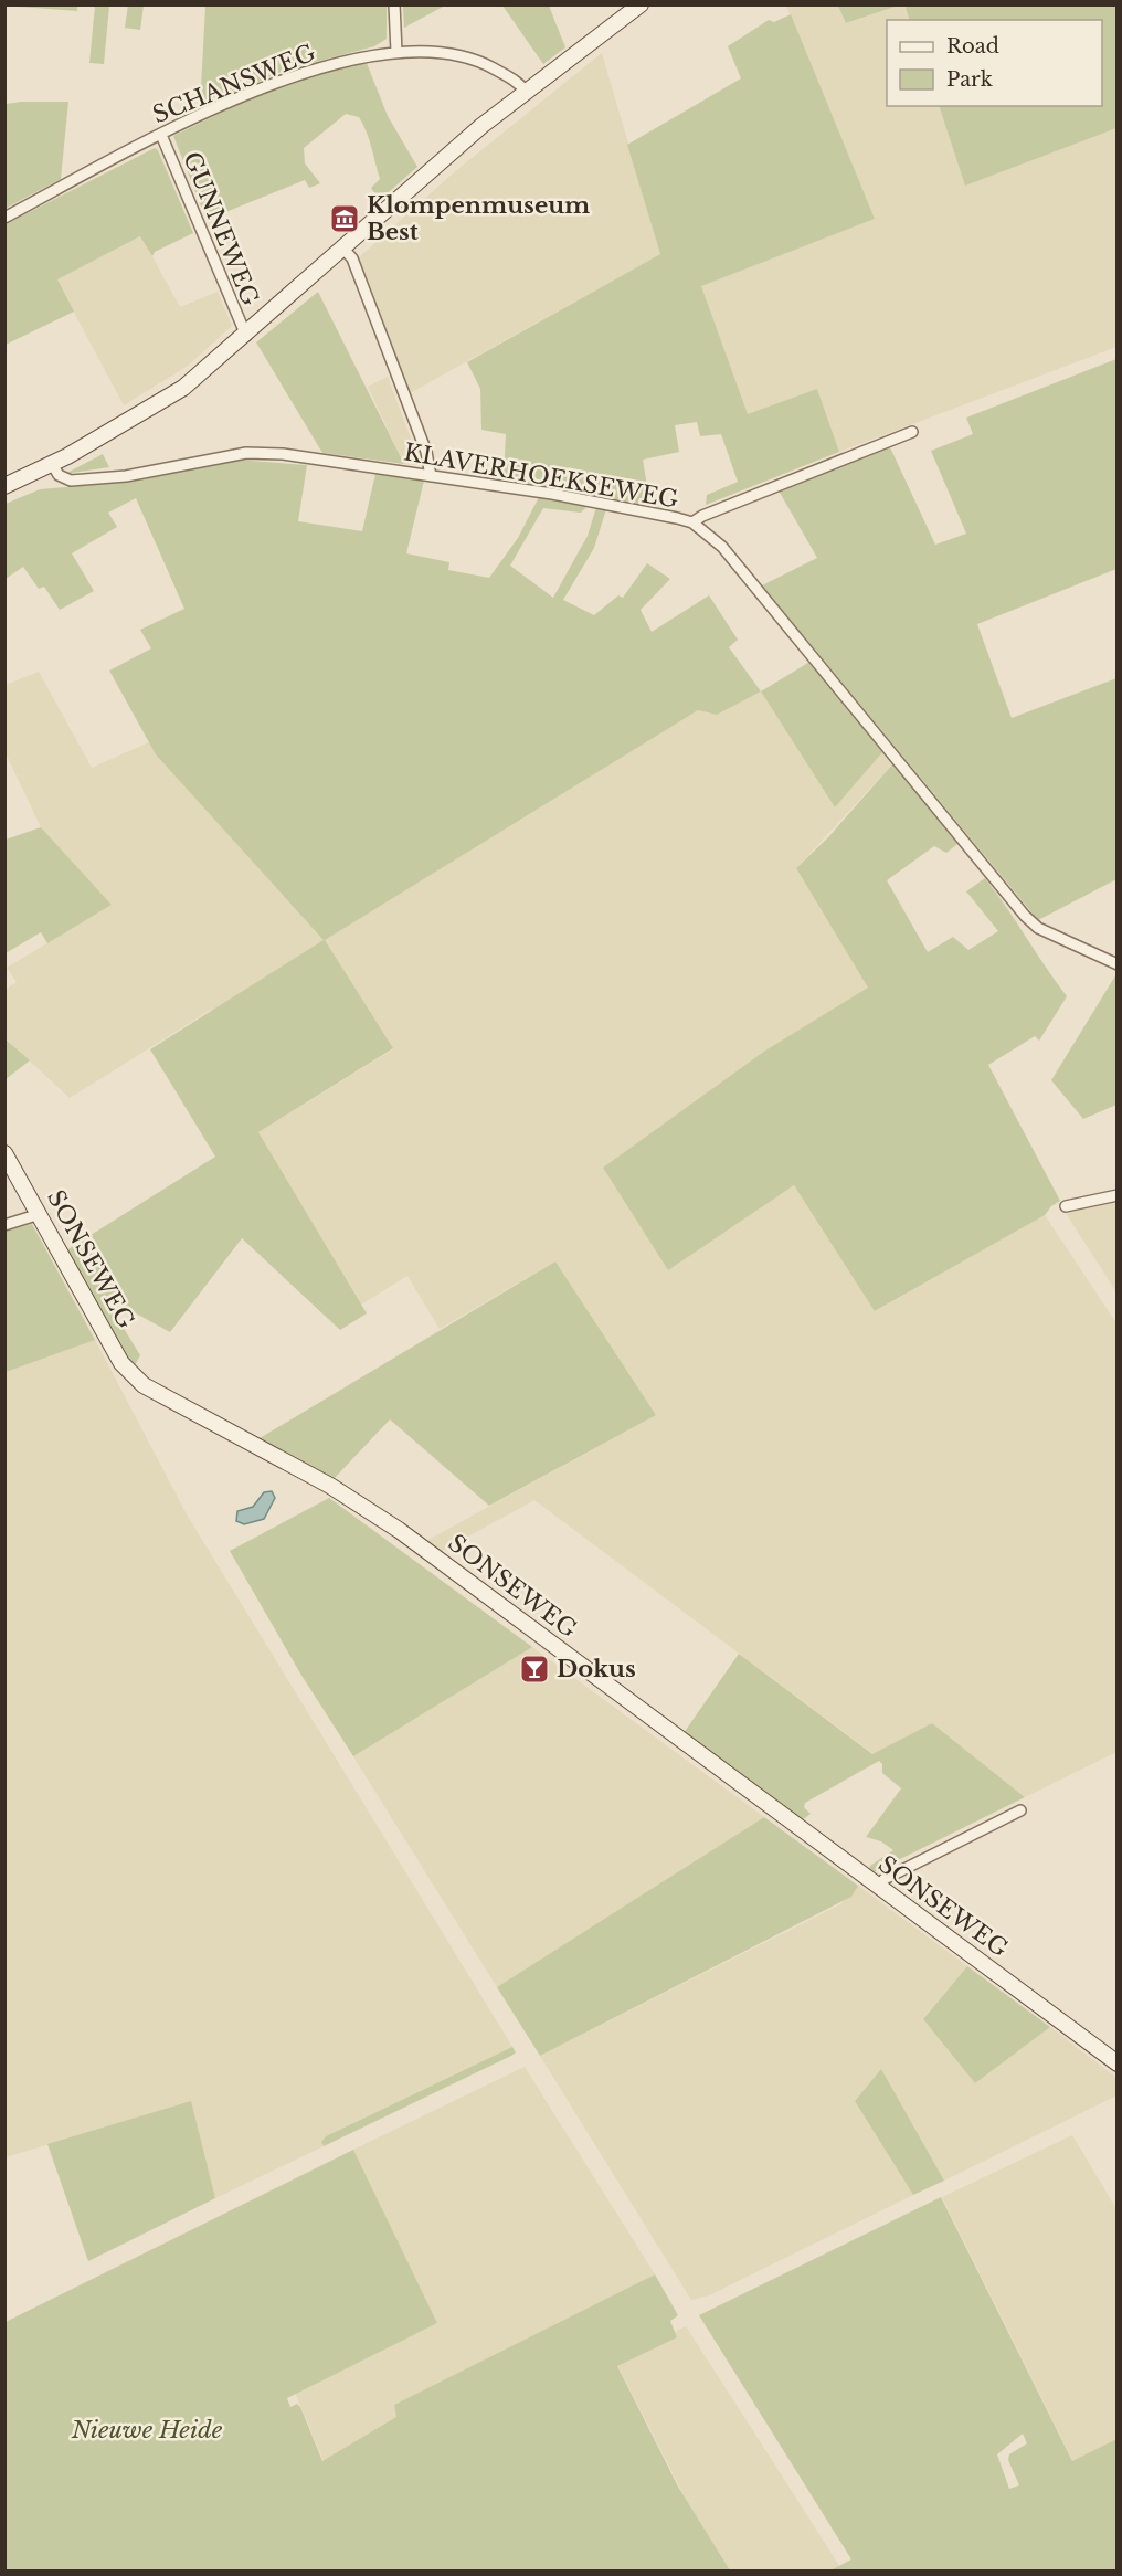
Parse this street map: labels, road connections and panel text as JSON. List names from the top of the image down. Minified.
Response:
{"streets":{"main road":["SONSEWEG"],"street":["SCHANSWEG","GUNNEWEG","KLAVERHOEKSEWEG"]},"crossings":[["SCHANSWEG","GUNNEWEG"]],"parks":["Nieuwe Heide"],"places":{"museum":["Klompenmuseum Best"],"bar":["Dokus"]},"legend":["Road","Park"]}
